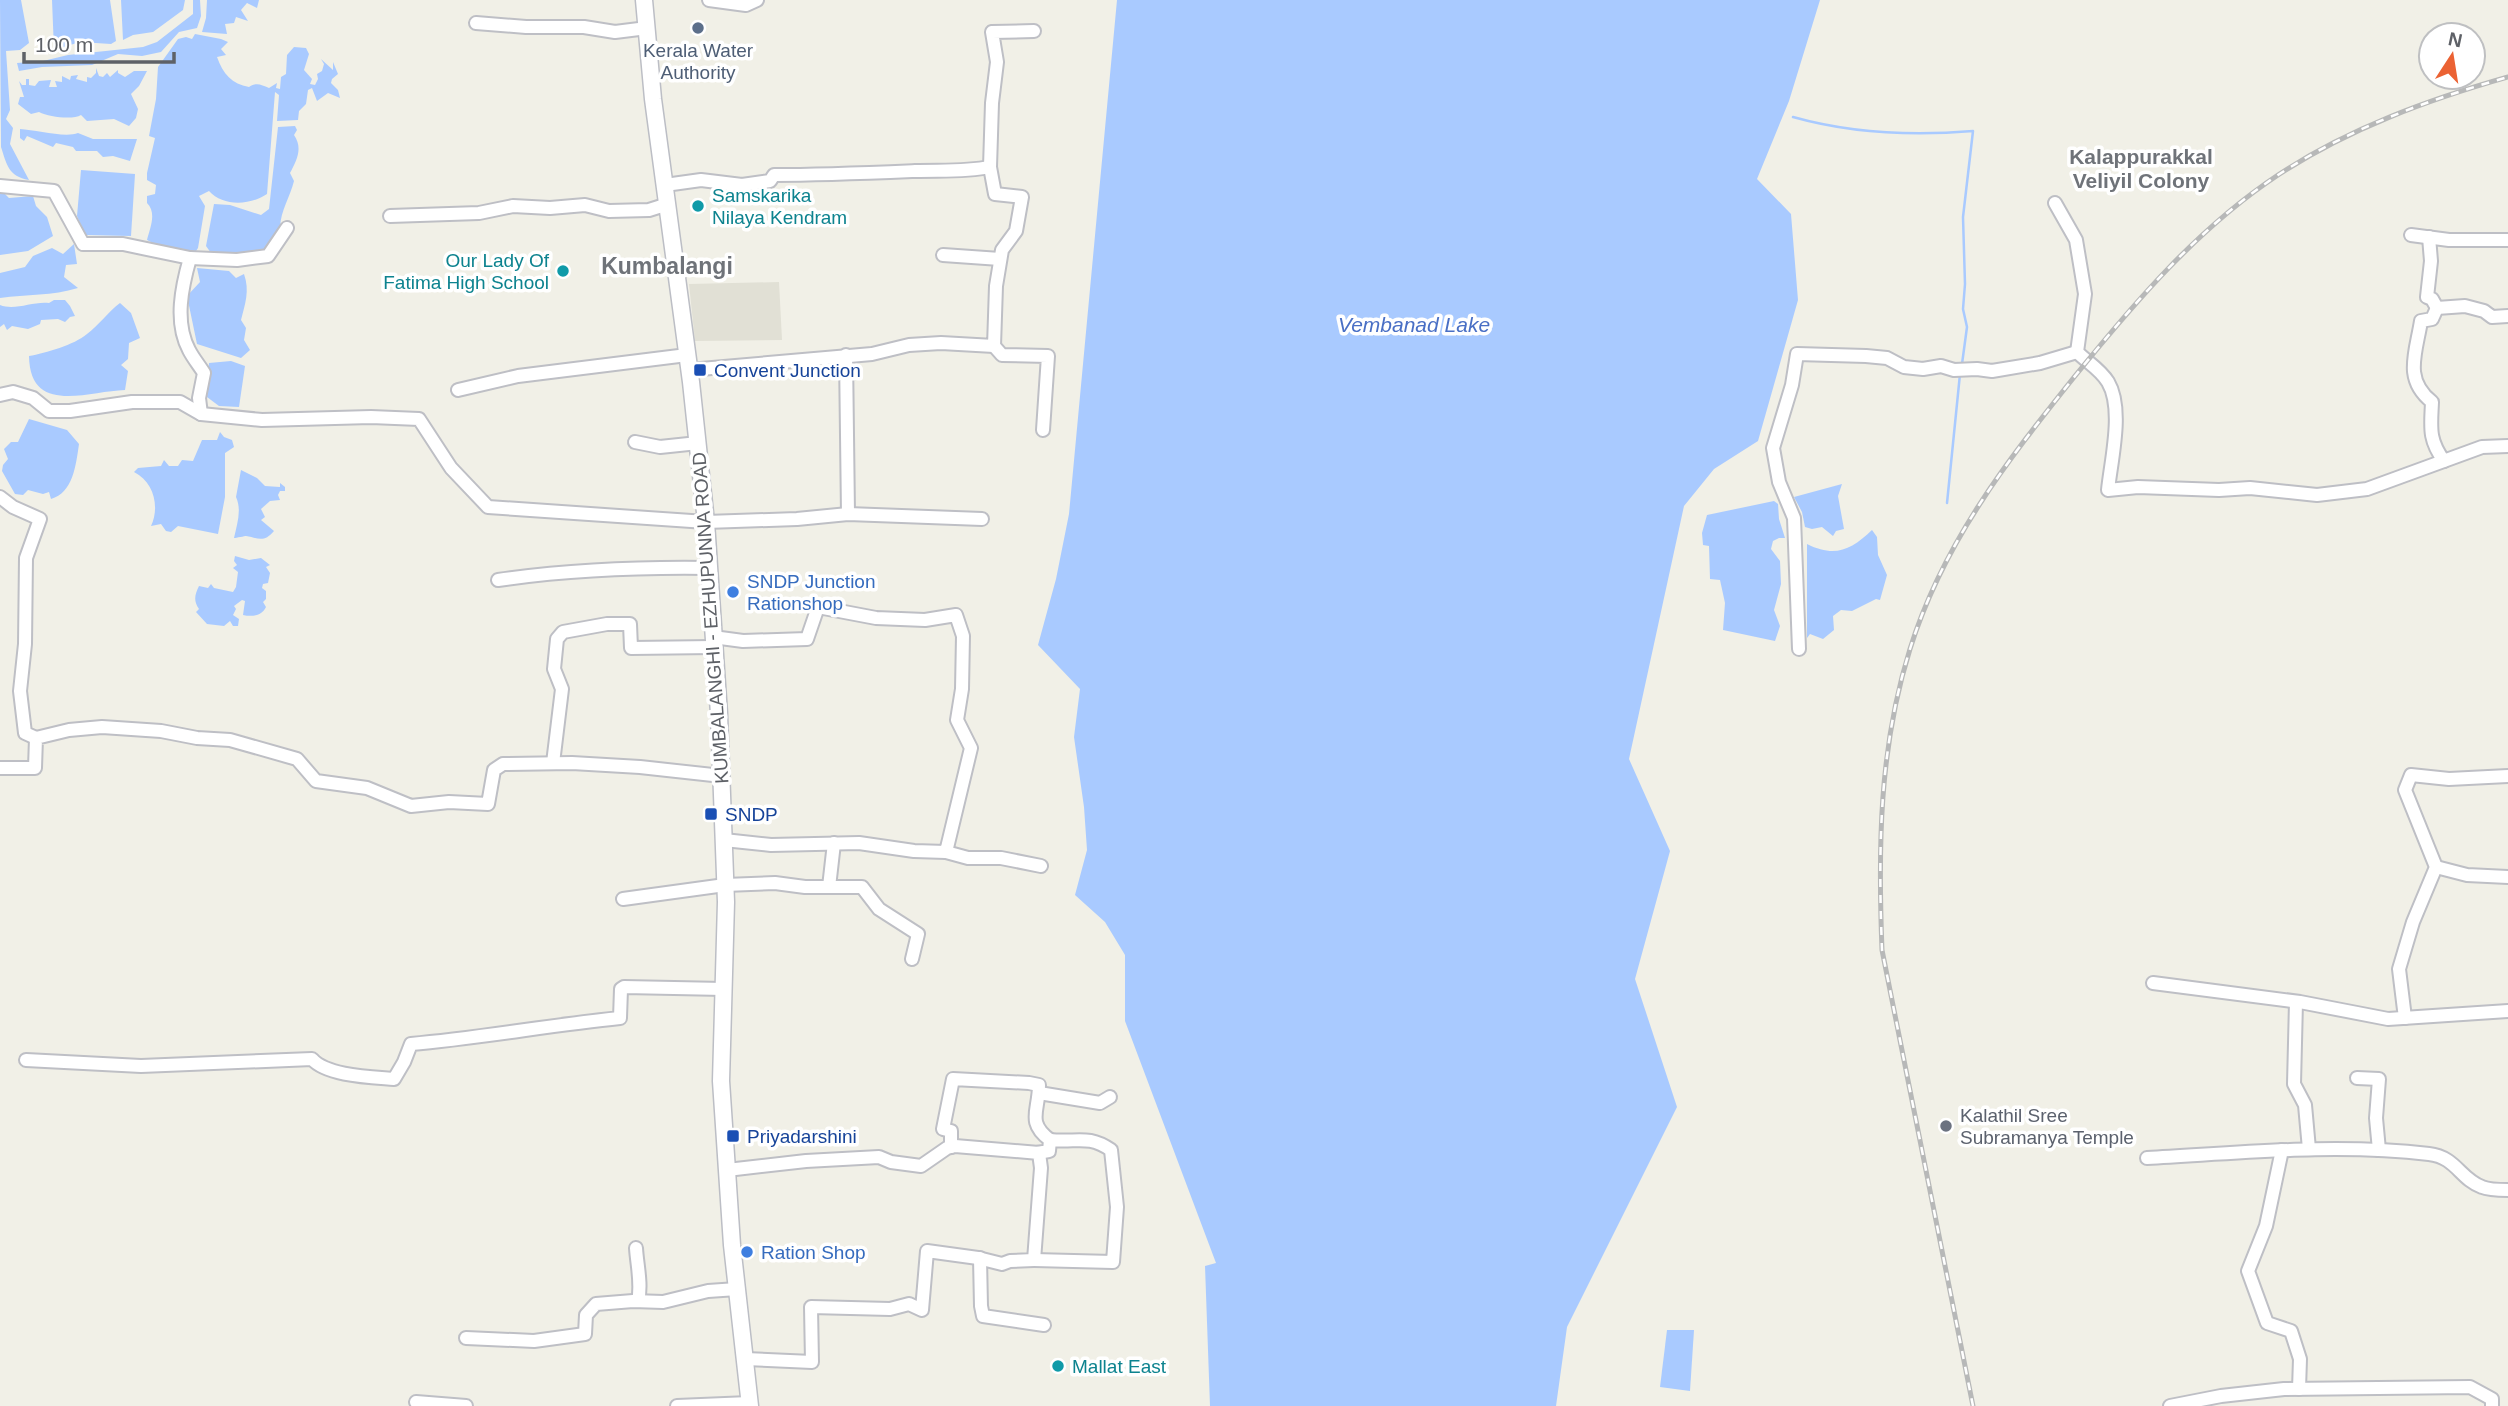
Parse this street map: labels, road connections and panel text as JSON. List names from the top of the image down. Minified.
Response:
{"streets":{"main road":["KUMBALANGHI - EZHUPUNNA ROAD"]},"districts":["Kalappurakkal Veliyil Colony","Kumbalangi"],"water":["Vembanad Lake"],"places":{"other":["Kerala Water Authority","Samskarika Nilaya Kendram","Our Lady Of Fatima High School","SNDP Junction Rationshop","Kalathil Sree Subramanya Temple","Ration Shop","Mallat East"],"transit":["Convent Junction","SNDP","Priyadarshini"]},"scale_bar":"100 m","north":"top"}
